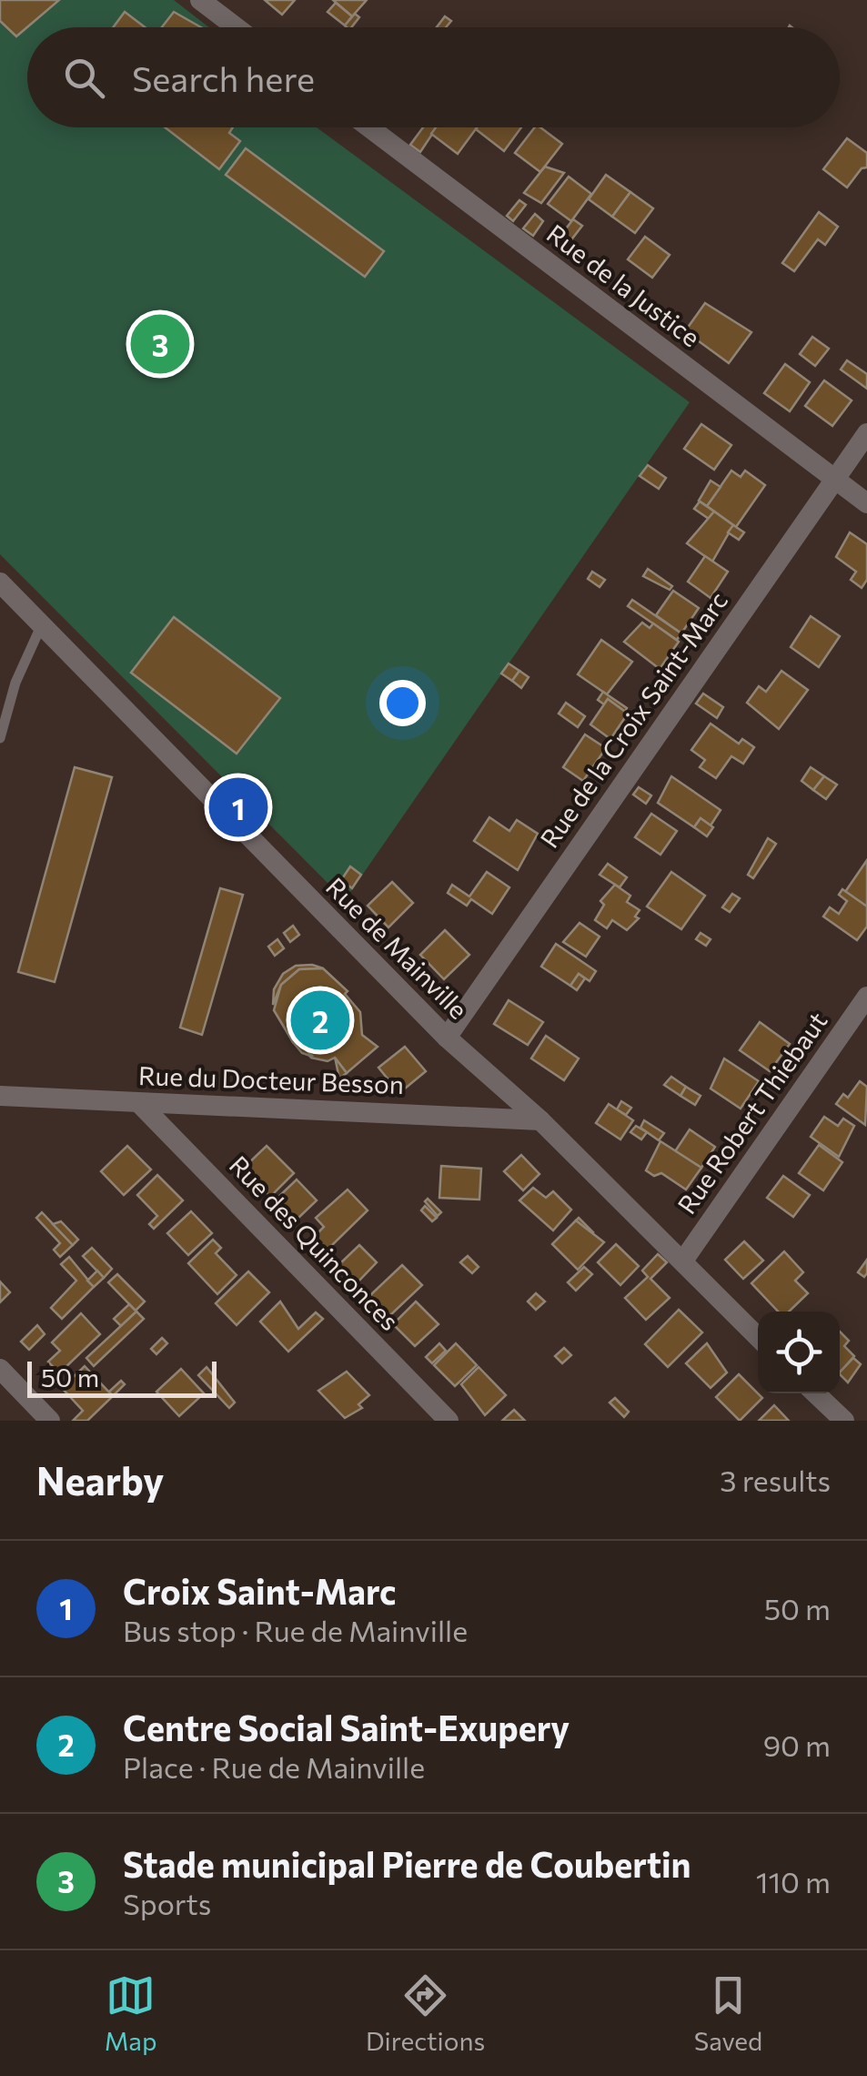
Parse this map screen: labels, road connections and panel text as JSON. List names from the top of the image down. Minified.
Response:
{"streets":{"street":["Rue de la Justice","Rue de la Croix Saint-Marc","Rue de Mainville","Rue du Docteur Besson","Rue Robert Thiebaut","Rue des Quinconces"]},"crossings":[["Rue de la Justice","Rue de la Croix Saint-Marc"],["Rue de la Croix Saint-Marc","Rue de Mainville"],["Rue de Mainville","Rue du Docteur Besson"],["Rue de Mainville","Rue Robert Thiebaut"],["Rue du Docteur Besson","Rue des Quinconces"]],"scale_bar":"50 m","page":{"search":"Search here","pins":["3","1","2"],"scale":"50 m","heading":["Nearby","3 results"],"list":[{"mark":"1","name":"Croix Saint-Marc","note":"Bus stop · Rue de Mainville","value":"50 m"},{"mark":"2","name":"Centre Social Saint-Exupery","note":"Place · Rue de Mainville","value":"90 m"},{"mark":"3","name":"Stade municipal Pierre de Coubertin","note":"Sports","value":"110 m"}],"nav":["Map","Directions","Saved"]}}
